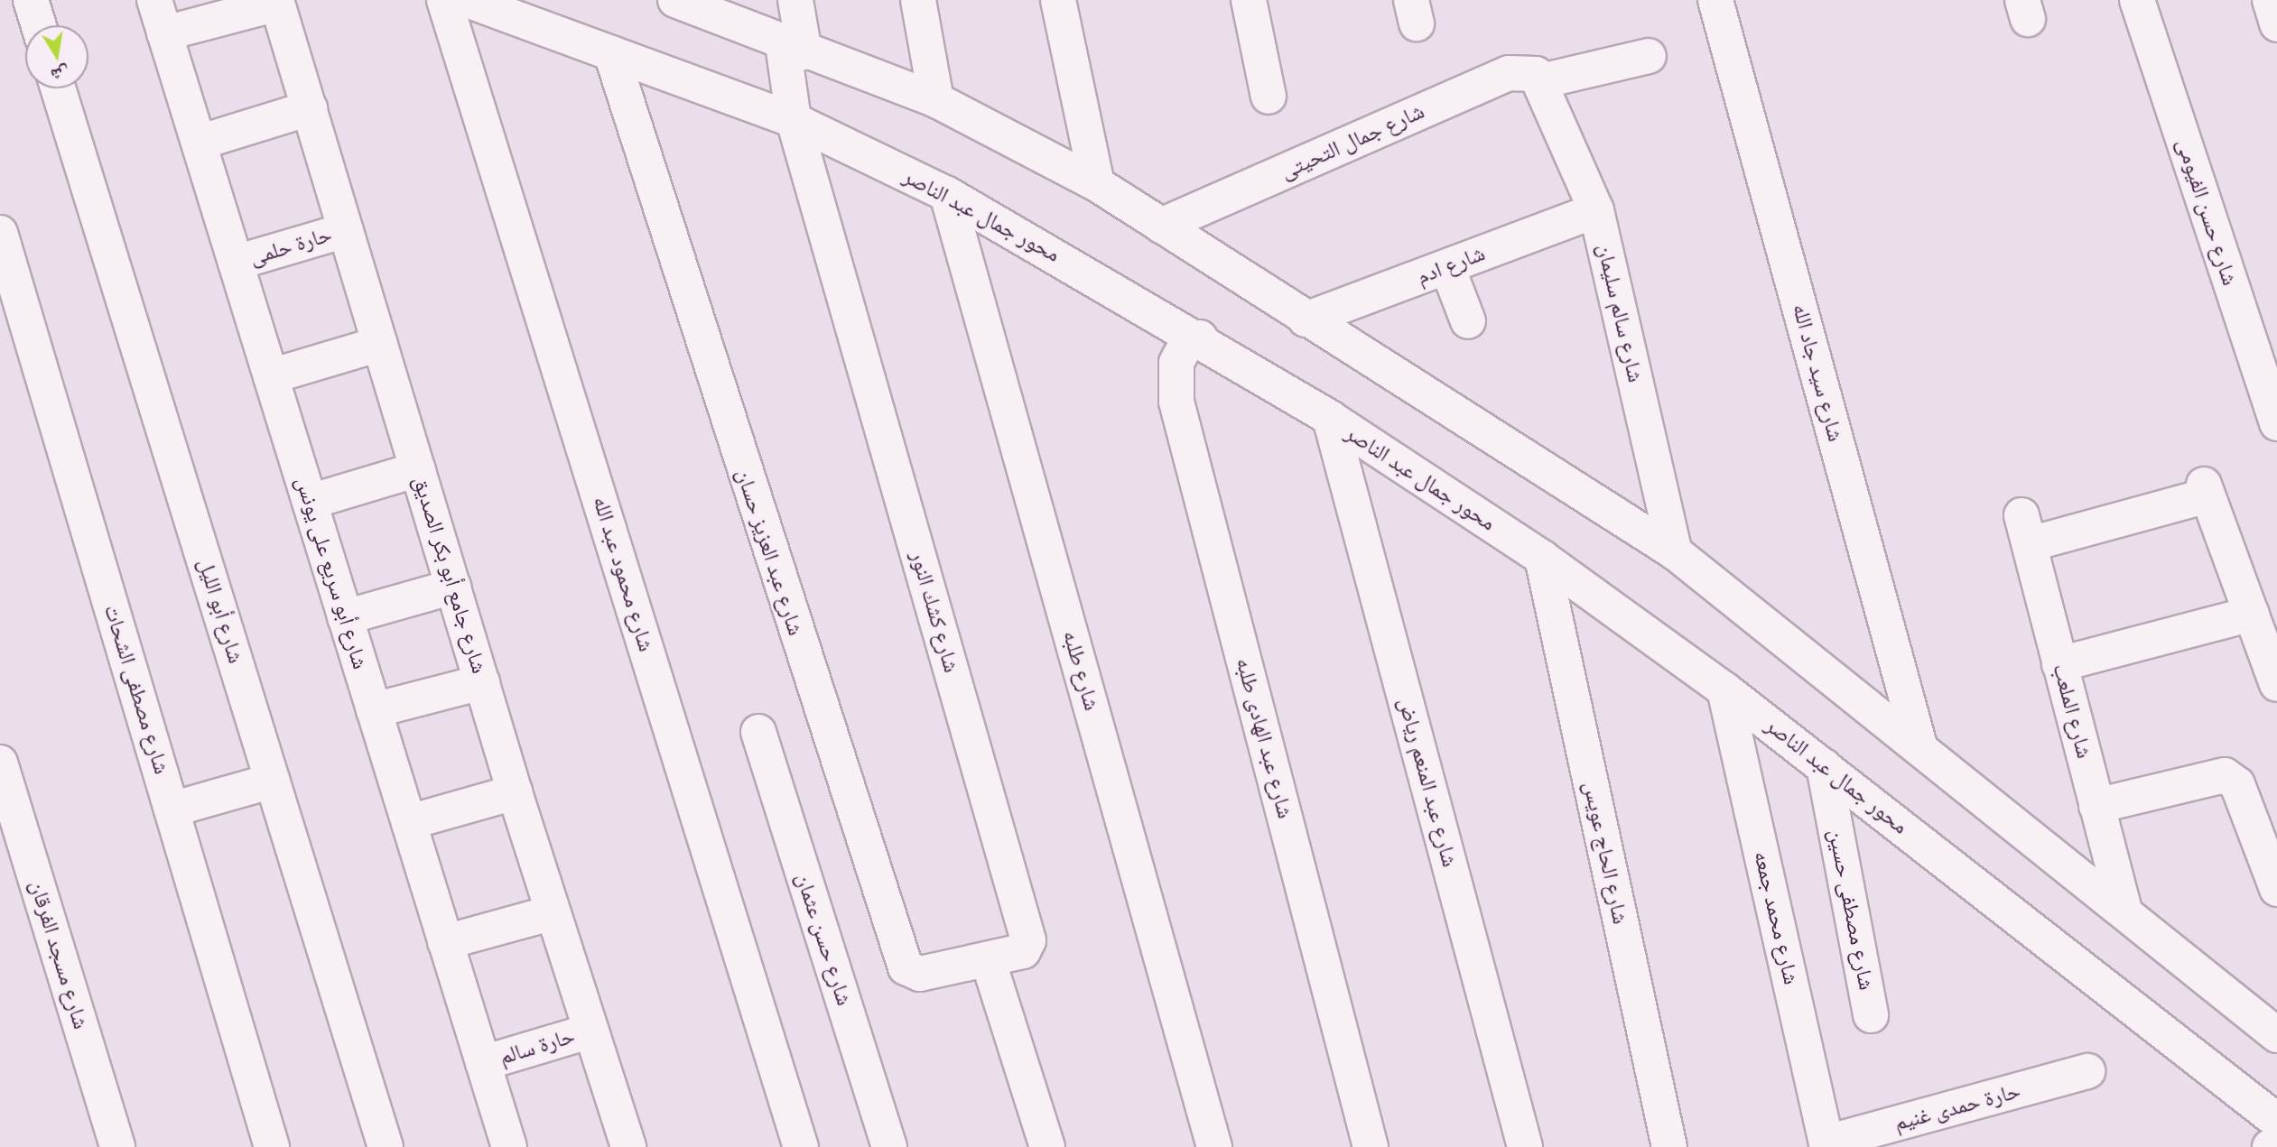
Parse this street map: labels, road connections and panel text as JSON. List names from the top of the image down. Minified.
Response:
{"streets":{"street":["شارع جمال التحيتى","شارع حسن الفيومى","محور جمال عبد الناصر","حارة حلمى","شارع ادم","شارع سالم سليمان","شارع سيد جاد الله","شارع عبد العزيز حسان","شارع أبو سريع على يونس","شارع محمود عبد الله","شارع جامع أبو بكر الصديق","شارع أبو الليل","شارع كشك النور","شارع طلبه","شارع مصطفى الشحات","شارع الملعب","شارع عبد الهادى طلبه","شارع عبد المنعم رياض","شارع الحاج عويس","شارع مصطفى حسين","شارع محمد جمعه","شارع حسن عثمان","شارع مسجد الفرقان","حارة سالم","حارة حمدى غنيم"]},"crossings":[["شارع جمال التحيتى","شارع سالم سليمان"],["محور جمال عبد الناصر","شارع عبد العزيز حسان"],["محور جمال عبد الناصر","شارع كشك النور"],["محور جمال عبد الناصر","شارع طلبه"],["محور جمال عبد الناصر","شارع عبد الهادى طلبه"],["محور جمال عبد الناصر","شارع عبد المنعم رياض"],["محور جمال عبد الناصر","شارع الحاج عويس"],["محور جمال عبد الناصر","شارع مصطفى حسين"],["محور جمال عبد الناصر","شارع محمد جمعه"],["حارة حلمى","شارع أبو سريع على يونس"],["حارة حلمى","شارع جامع أبو بكر الصديق"],["شارع ادم","شارع سالم سليمان"],["شارع عبد العزيز حسان","شارع كشك النور"],["شارع أبو سريع على يونس","حارة سالم"],["شارع جامع أبو بكر الصديق","حارة سالم"],["شارع محمد جمعه","حارة حمدى غنيم"]],"north":"bottom"}
